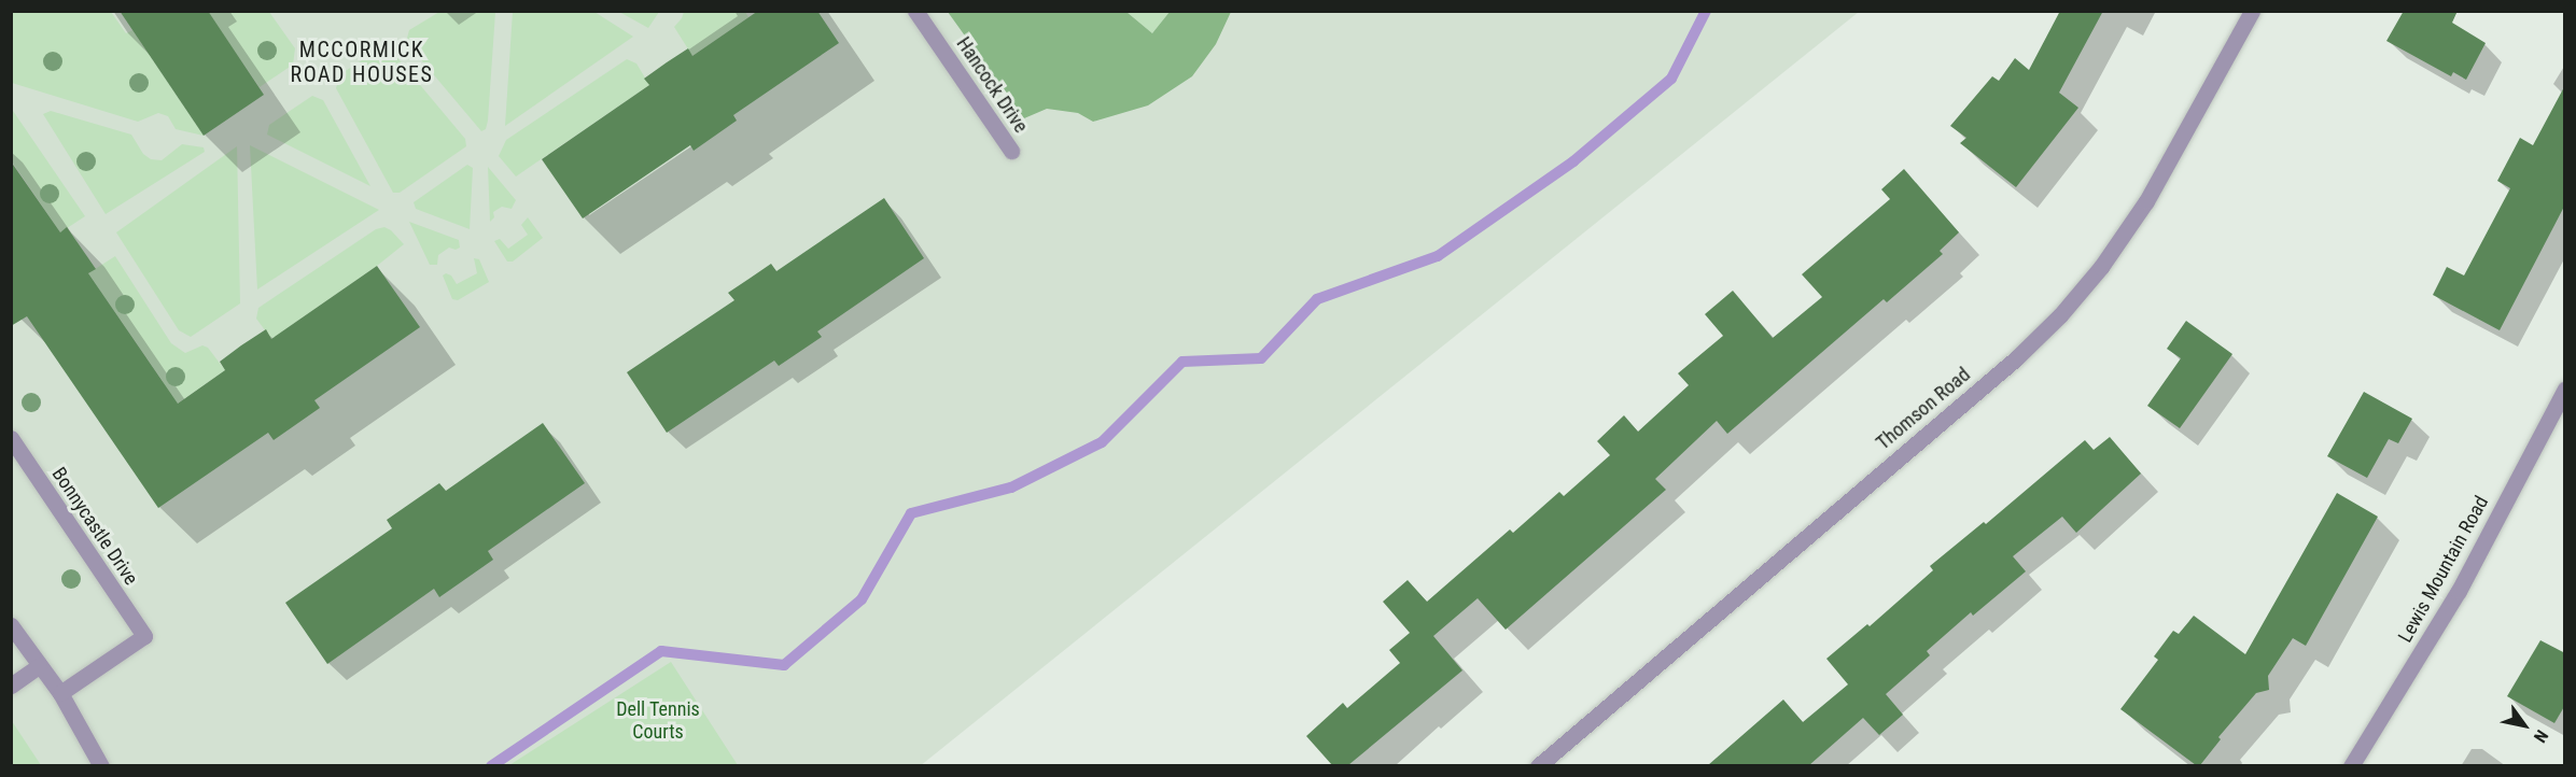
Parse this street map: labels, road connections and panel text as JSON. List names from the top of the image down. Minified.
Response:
{"streets":{"street":["Hancock Drive","Thomson Road","Bonnycastle Drive","Lewis Mountain Road"]},"districts":["MCCORMICK ROAD HOUSES"],"parks":["Dell Tennis Courts"],"north":"bottom right"}
